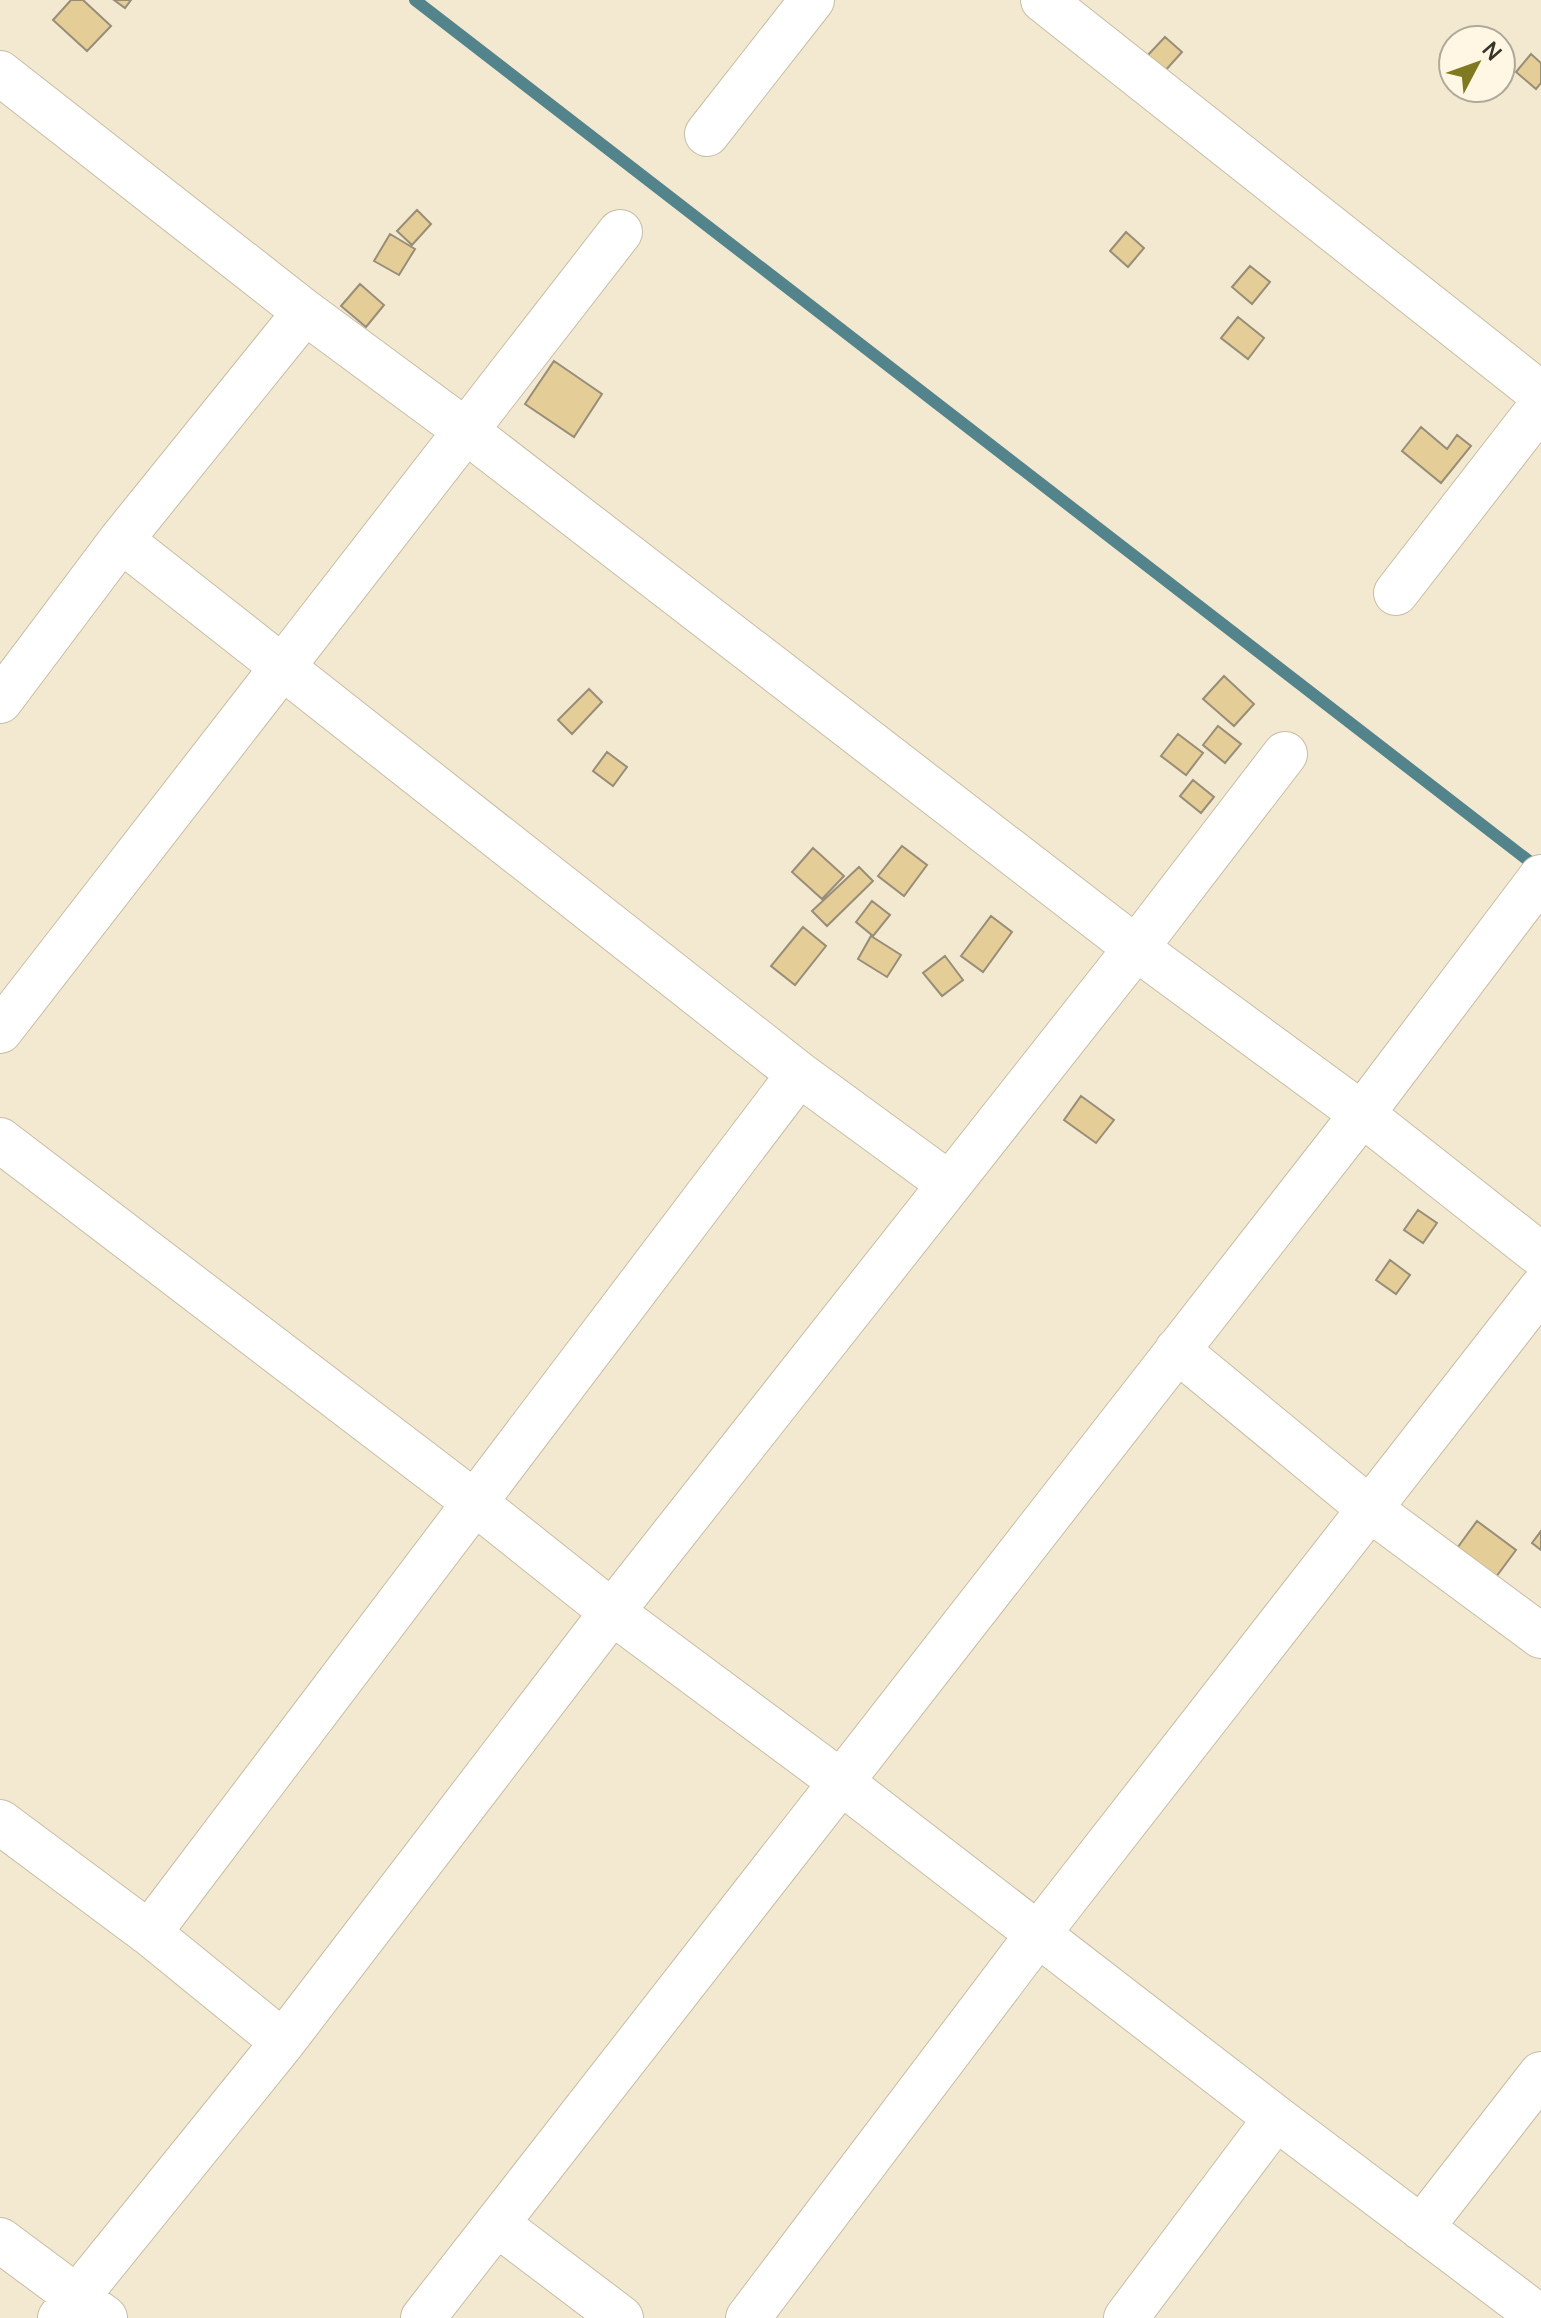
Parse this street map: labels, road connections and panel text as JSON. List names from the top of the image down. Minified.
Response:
{"north":"top right"}
